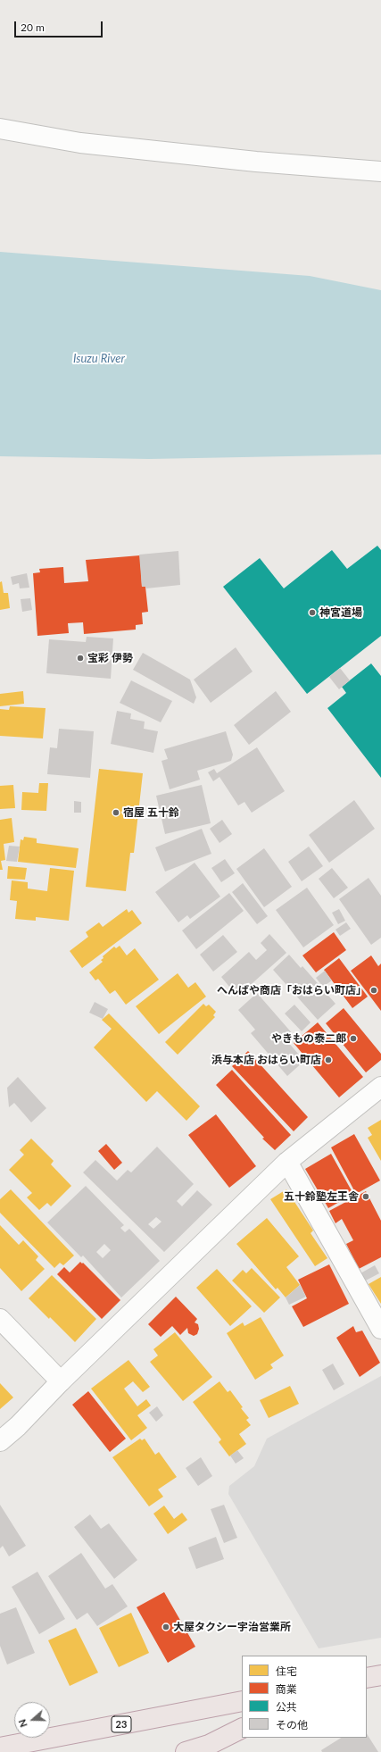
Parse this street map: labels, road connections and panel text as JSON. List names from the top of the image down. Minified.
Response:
{"streets":{"highway":["23"]},"water":["Isuzu River"],"places":["神宮道場","宝彩 伊勢","宿屋 五十鈴","へんばや商店「おはらい町店」","やきもの泰二郎","浜与本店 おはらい町店","五十鈴塾左王舎","大屋タクシー宇治営業所"],"legend":["住宅","商業","公共","その他"],"scale_bar":"20 m","north":"left"}
